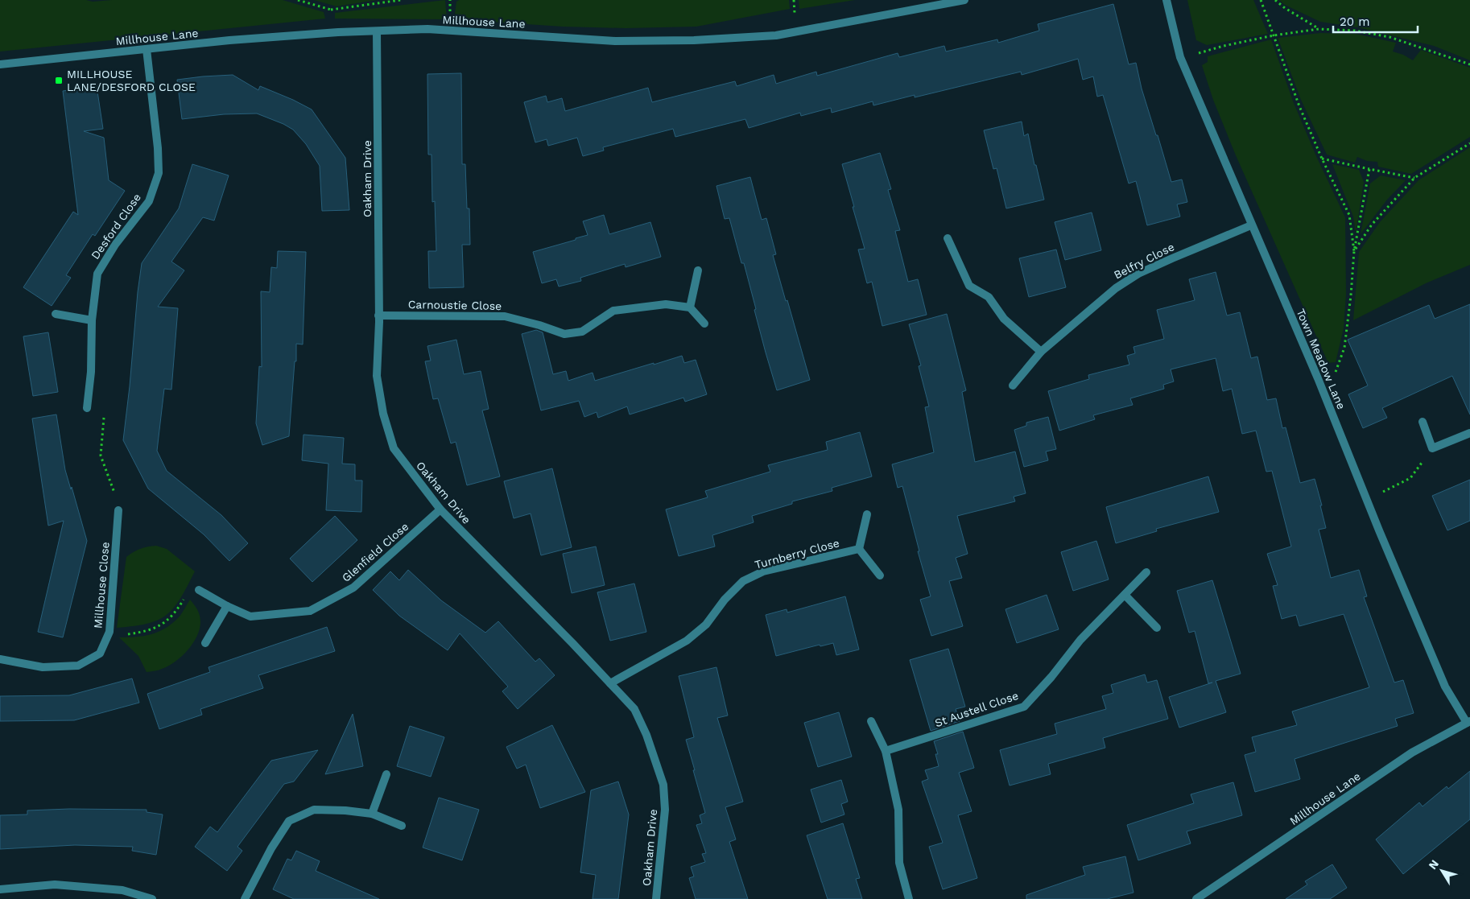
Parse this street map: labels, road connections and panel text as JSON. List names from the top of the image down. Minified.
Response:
{"streets":{"street":["Millhouse Lane","Oakham Drive","Desford Close","Belfry Close","Carnoustie Close","Town Meadow Lane","Glenfield Close","Turnberry Close","Millhouse Close","St Austell Close"]},"crossings":[["Millhouse Lane","Oakham Drive"],["Millhouse Lane","Desford Close"],["Millhouse Lane","Town Meadow Lane"],["Oakham Drive","Carnoustie Close"],["Oakham Drive","Glenfield Close"],["Oakham Drive","Turnberry Close"],["Belfry Close","Town Meadow Lane"]],"places":{"transit":["MILLHOUSE LANE/DESFORD CLOSE"]},"scale_bar":"20 m","north":"top left"}
